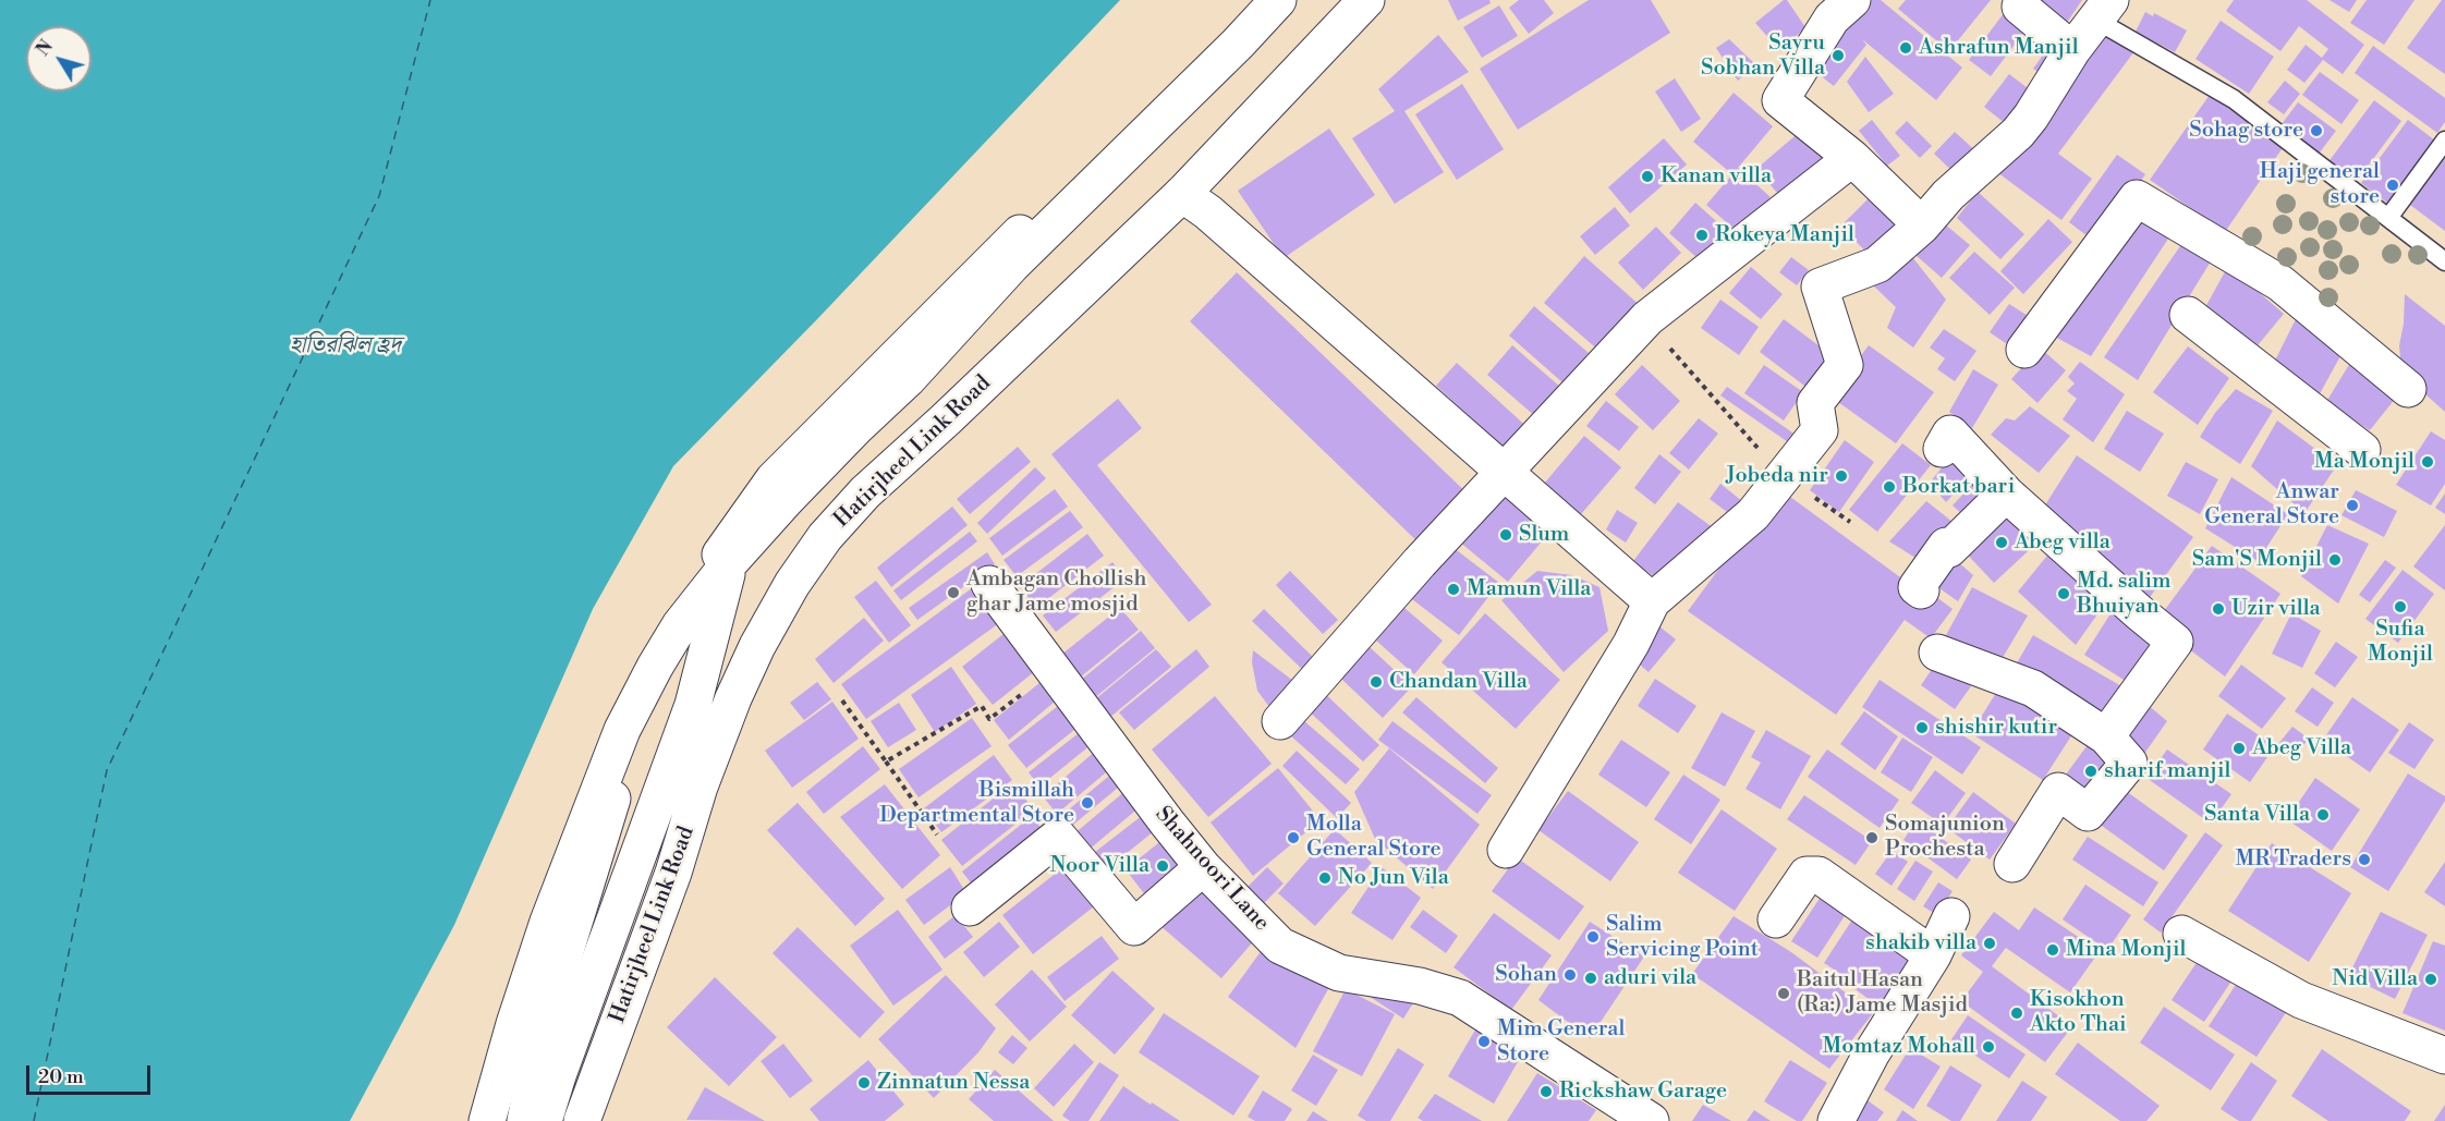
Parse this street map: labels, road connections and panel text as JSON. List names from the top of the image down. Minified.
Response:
{"streets":{"street":["Hatirjheel Link Road","Shahnoori Lane"]},"water":["হাতিরঝিল হ্রদ"],"places":["Ashrafun Manjil","Sayru Sobhan Villa","Sohag store","Kanan villa","Haji general store","Rokeya Manjil","Ma Monjil","Jobeda nir","Borkat bari","Anwar General Store","Slum","Abeg villa","Sam'S Monjil","Mamun Villa","Ambagan Chollish ghar Jame mosjid","Md. salim Bhuiyan","Sufia Monjil","Uzir villa","Chandan Villa","shishir kutir","Abeg Villa","sharif manjil","Bismillah Departmental Store","Santa Villa","Molla General Store","Somajunion Prochesta","MR Traders","Noor Villa","No Jun Vila","Salim Servicing Point","shakib villa","Mina Monjil","Sohan","aduri vila","Nid Villa","Baitul Hasan (Ra:) Jame Masjid","Kisokhon Akto Thai","Mim General Store","Momtaz Mohall","Zinnatun Nessa","Rickshaw Garage"],"scale_bar":"20 m","north":"top left"}
